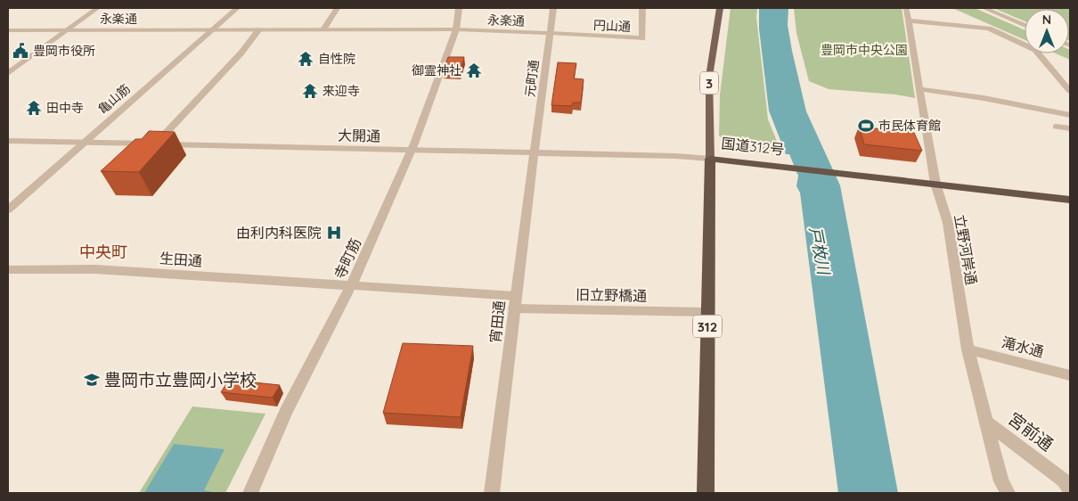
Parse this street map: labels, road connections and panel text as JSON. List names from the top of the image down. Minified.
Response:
{"streets":{"highway":["国道312号","312"],"main road":["3"],"street":["永楽通","円山通","元町通","亀山筋","大開通","立野河岸通","寺町筋","生田通","旧立野橋通","宵田通","滝水通","宮前通"]},"crossings":[["永楽通","円山通"],["永楽通","元町通"],["永楽通","亀山筋"],["永楽通","寺町筋"],["円山通","元町通"],["元町通","大開通"],["元町通","宵田通"],["3","大開通"],["3","国道312号"],["亀山筋","大開通"],["大開通","国道312号"],["大開通","寺町筋"],["大開通","宵田通"],["国道312号","立野河岸通"],["国道312号","旧立野橋通"],["立野河岸通","滝水通"],["立野河岸通","宮前通"],["寺町筋","生田通"],["生田通","旧立野橋通"],["生田通","宵田通"],["旧立野橋通","宵田通"]],"districts":["中央町"],"water":["戸枚川"],"parks":["豊岡市中央公園"],"places":{"public building":["豊岡市役所"],"temple":["自性院","御霊神社","来迎寺","田中寺"],"sports":["市民体育館"],"hospital":["由利内科医院"],"school or university":["豊岡市立豊岡小学校"]},"north":"top"}
